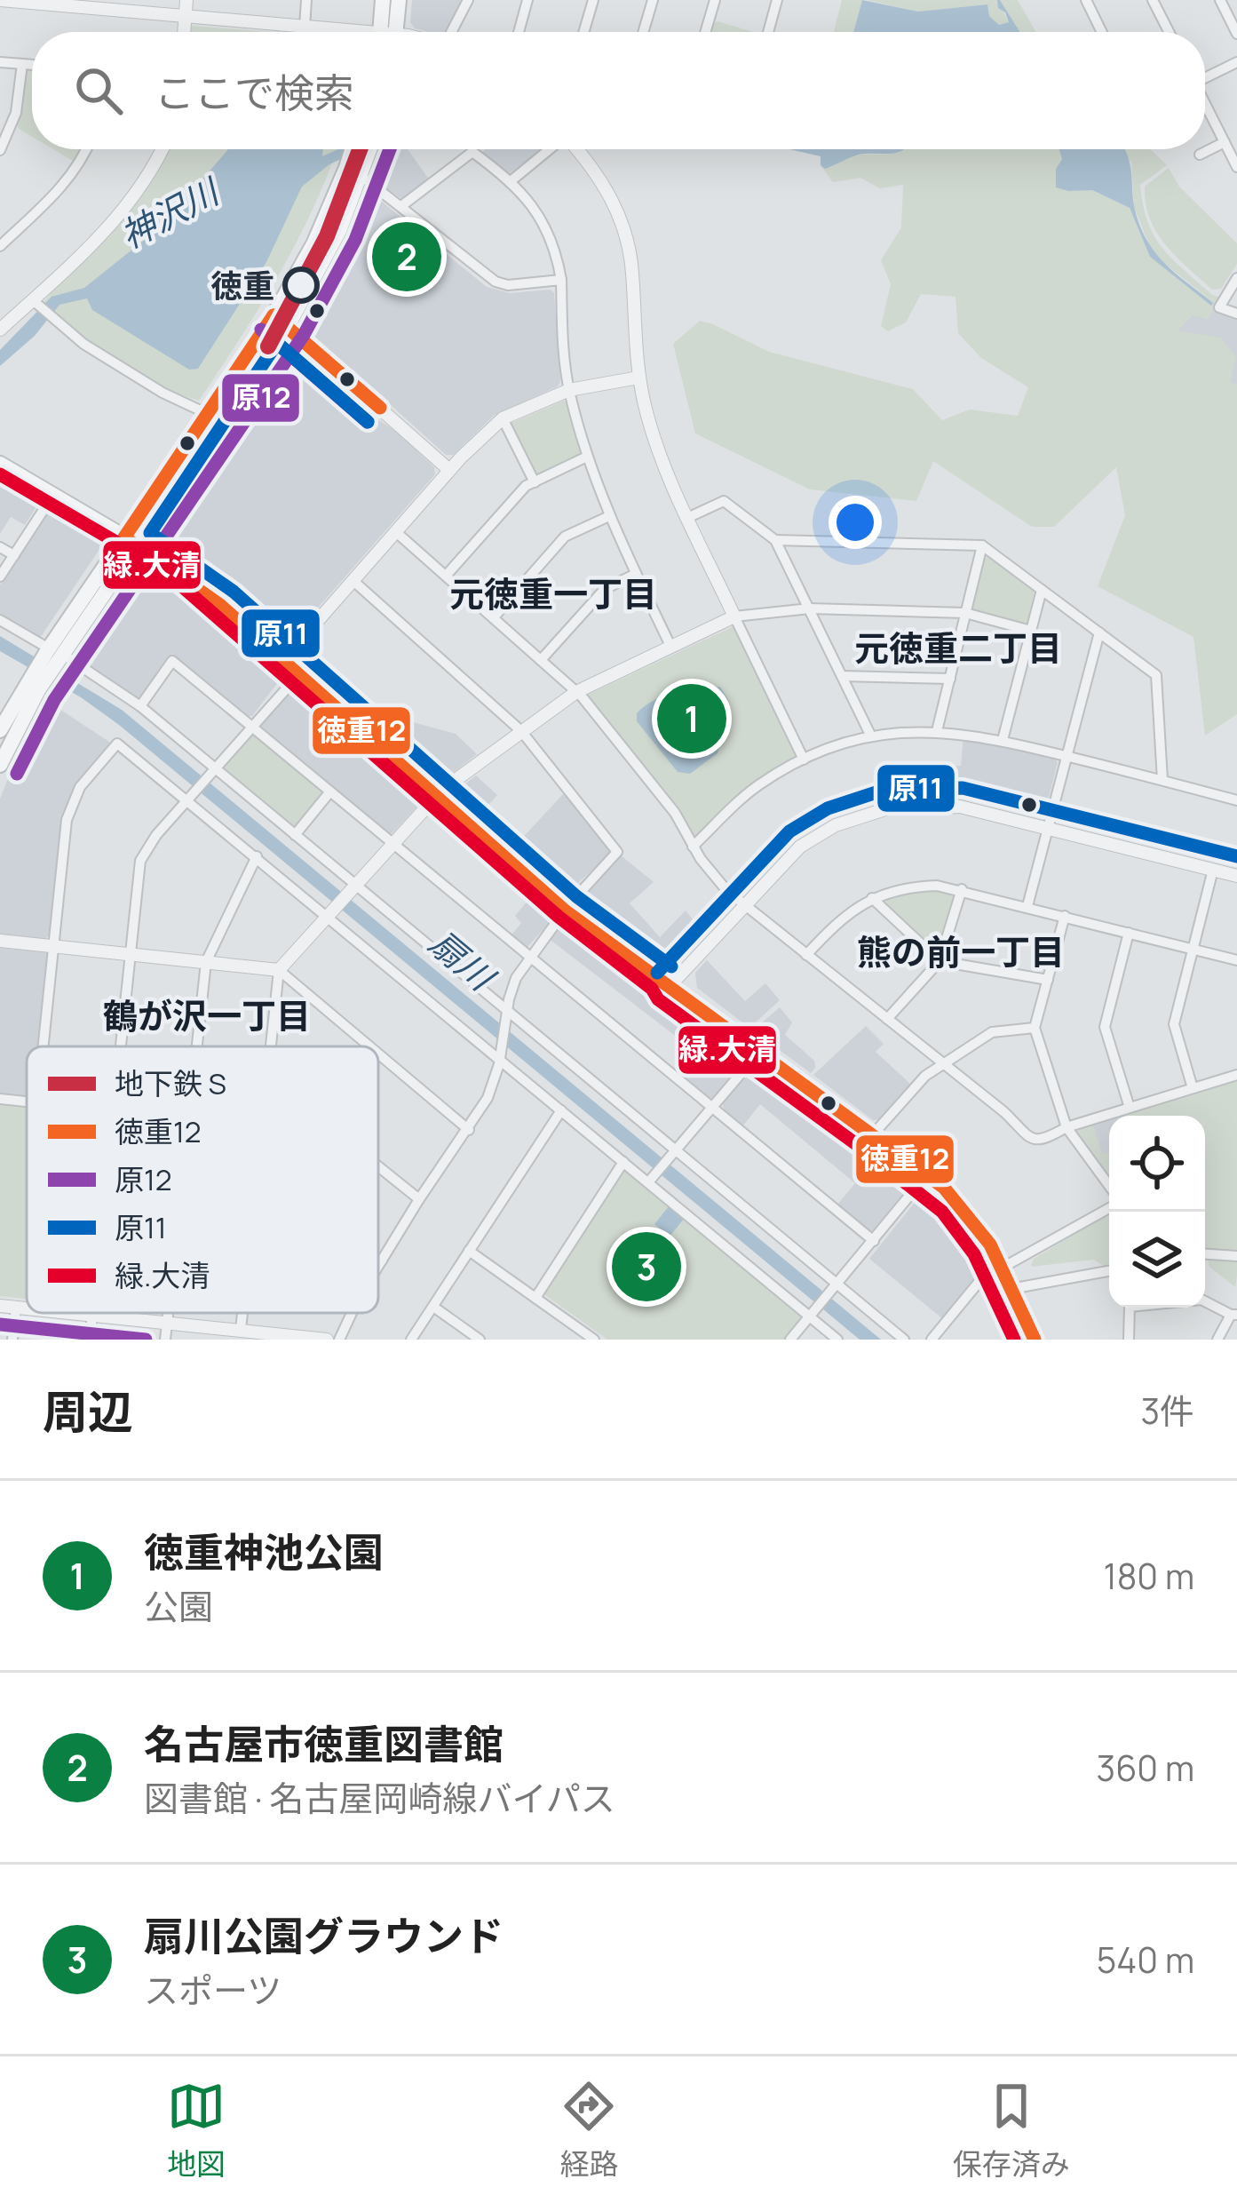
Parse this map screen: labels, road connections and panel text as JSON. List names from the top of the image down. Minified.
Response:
{"districts":["元徳重一丁目","元徳重二丁目","熊の前一丁目","鶴が沢一丁目"],"water":["神沢川","扇川"],"places":["徳重"],"lines":["metro line S","transit line 原12","transit line 徳重12","transit line 原11","transit line 緑.大清"],"legend":["地下鉄 S","徳重12","原12","原11","緑.大清"],"page":{"search":"ここで検索","pins":["2","1","3"],"heading":["周辺","3件"],"list":[{"mark":"1","name":"徳重神池公園","note":"公園","value":"180 m"},{"mark":"2","name":"名古屋市徳重図書館","note":"図書館 · 名古屋岡崎線バイパス","value":"360 m"},{"mark":"3","name":"扇川公園グラウンド","note":"スポーツ","value":"540 m"}],"nav":["地図","経路","保存済み"]}}
